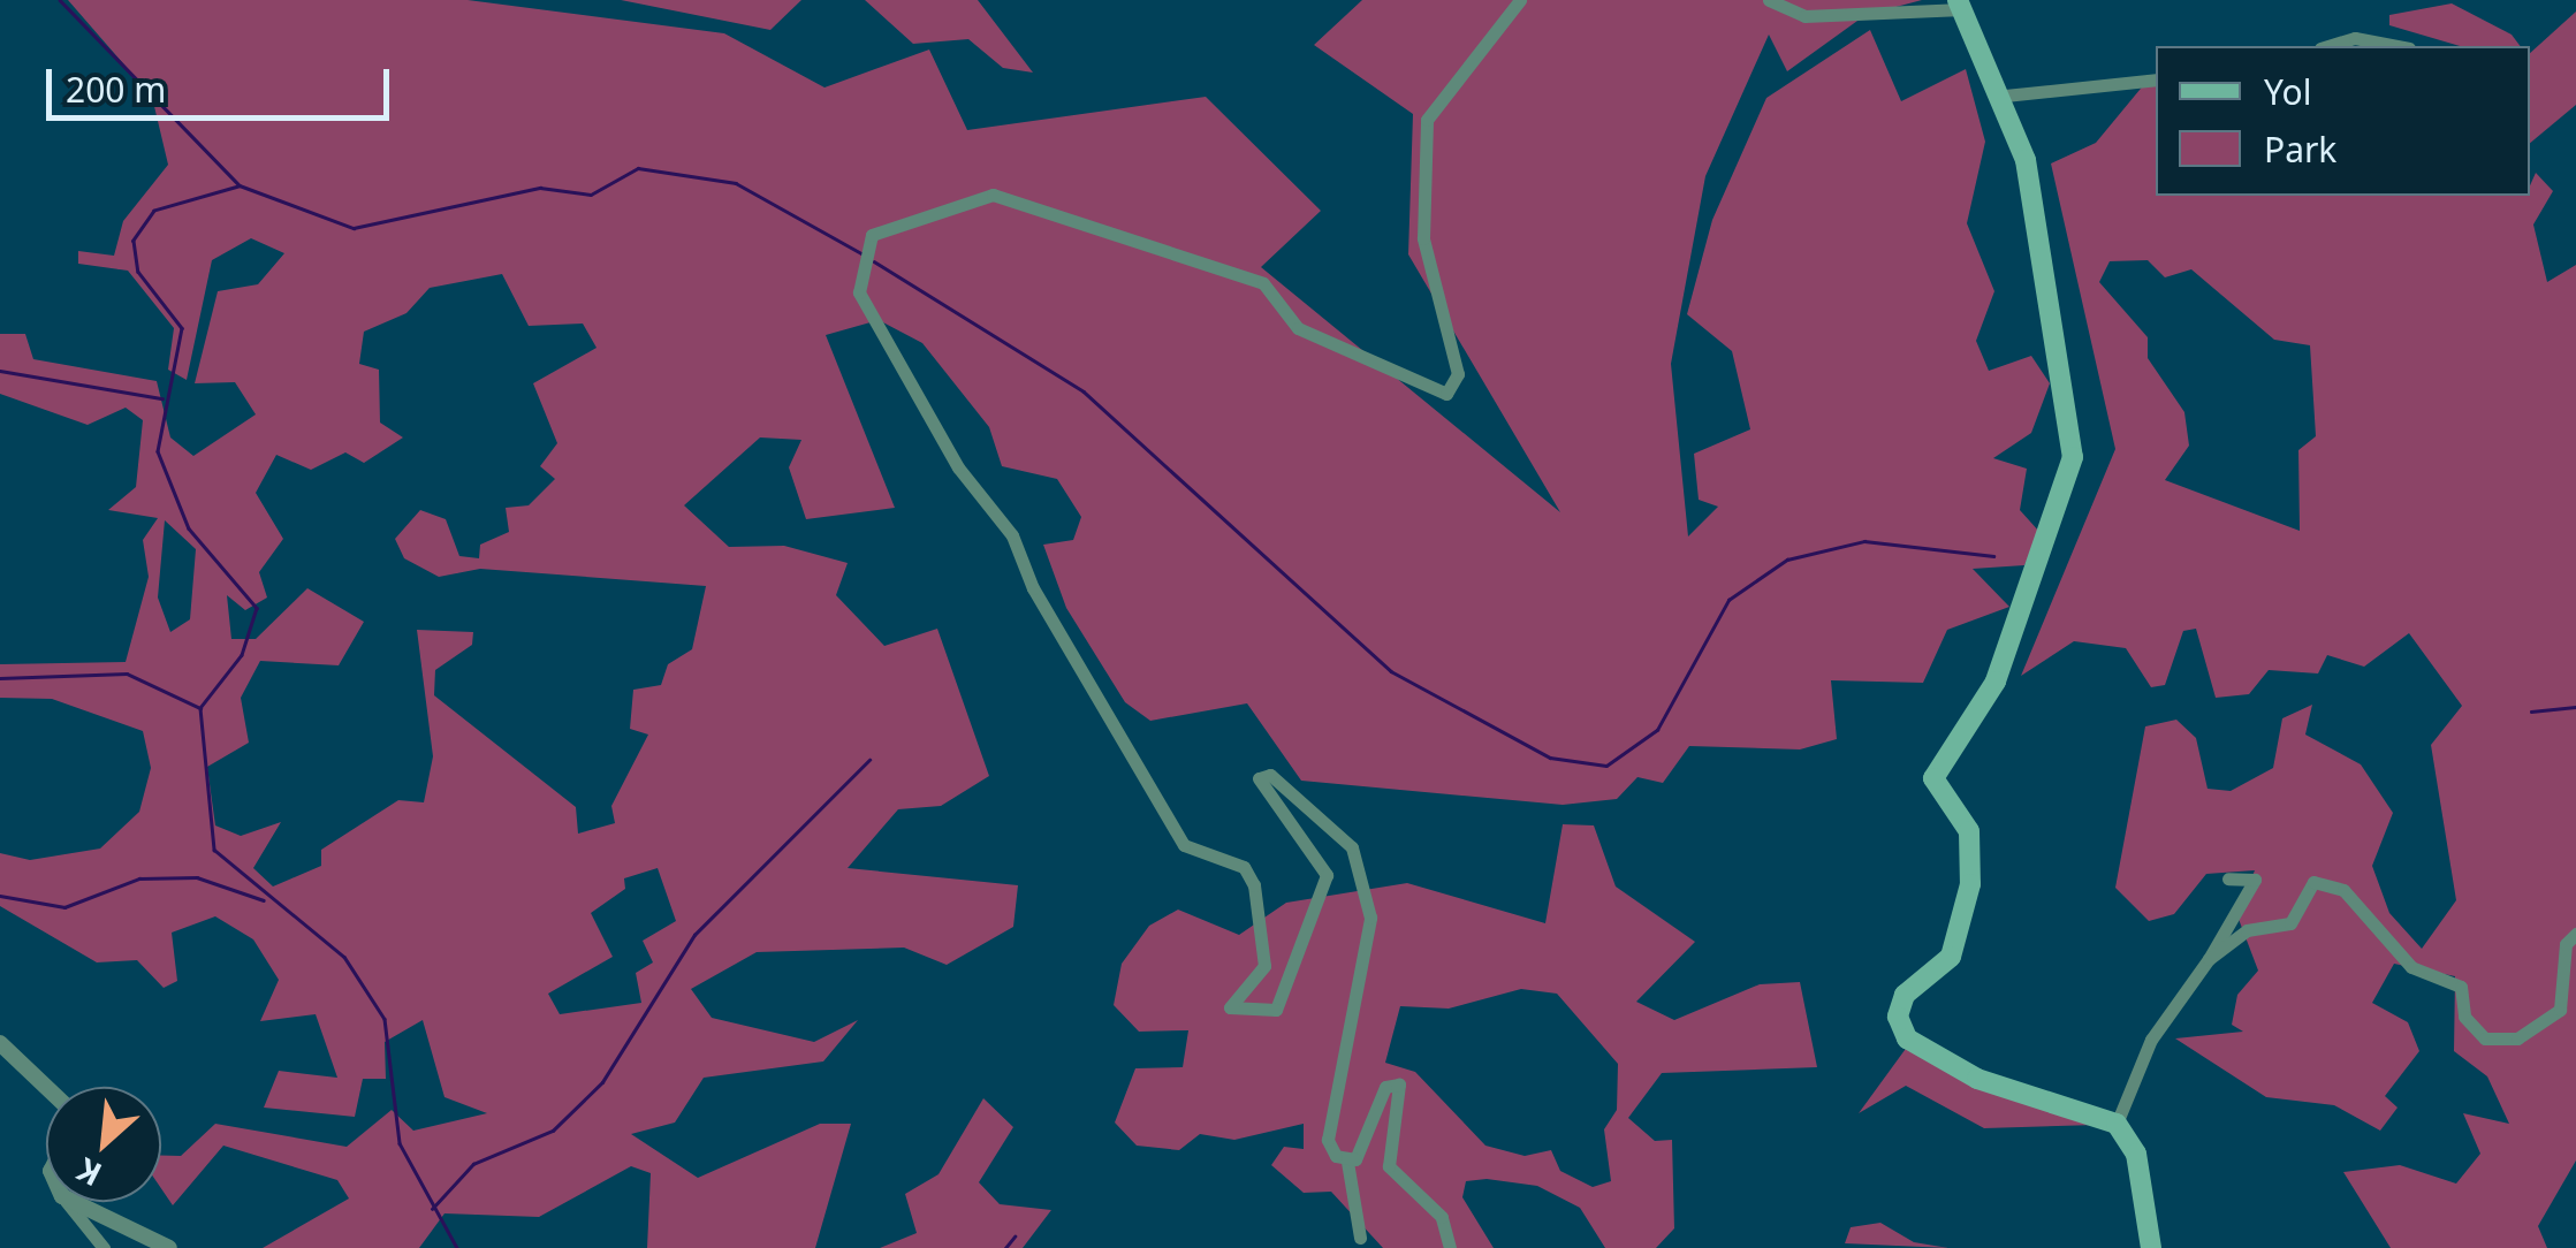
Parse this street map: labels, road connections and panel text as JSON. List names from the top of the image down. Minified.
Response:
{"legend":["Yol","Park"],"scale_bar":"200 m","north":"bottom left"}
